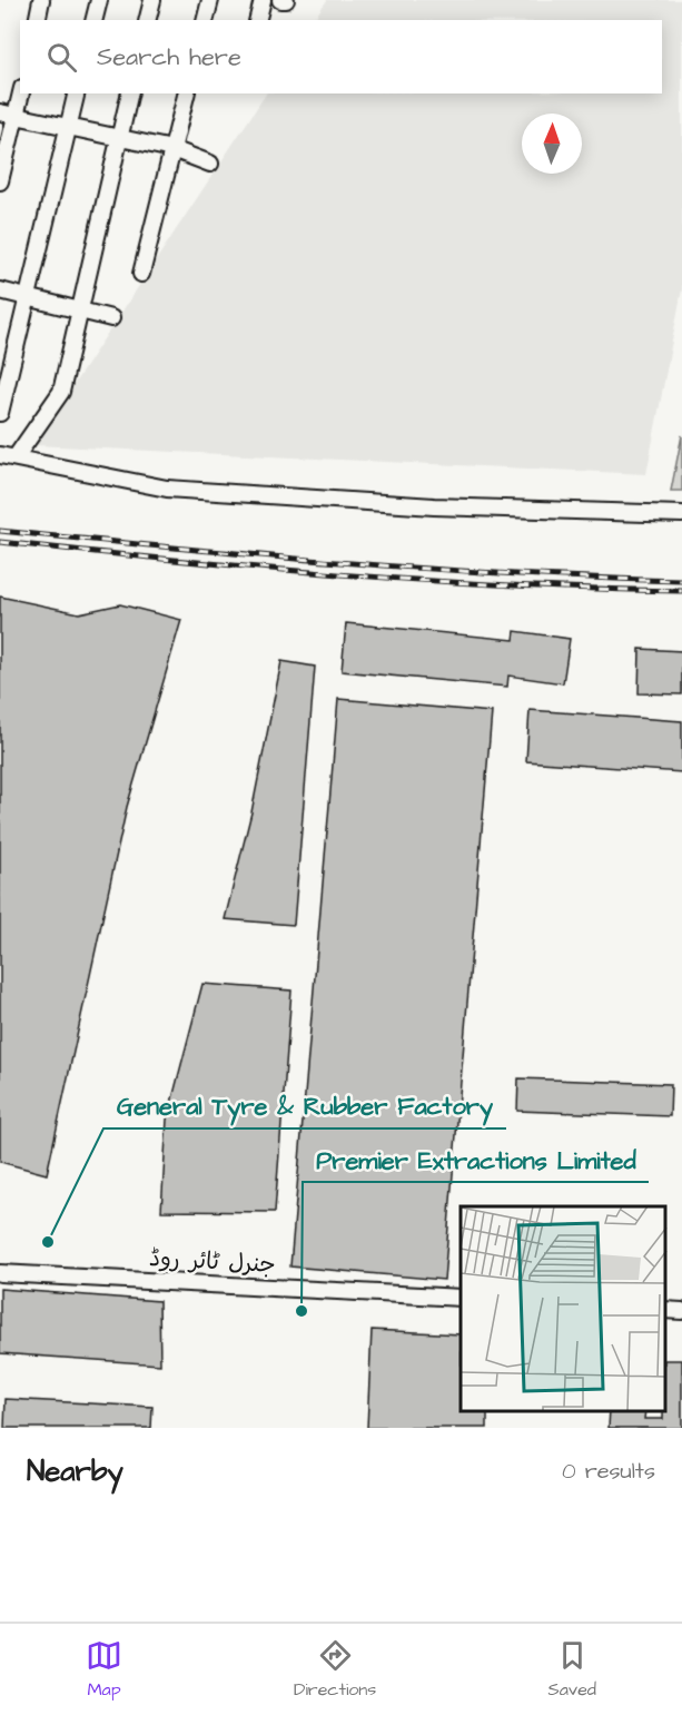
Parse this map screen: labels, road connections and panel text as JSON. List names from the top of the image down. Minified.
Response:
{"streets":{"street":["جنرل ٹائر روڈ"]},"places":["General Tyre & Rubber Factory","Premier Extractions Limited"],"north":"top","page":{"search":"Search here","heading":["Nearby","0 results"],"nav":["Map","Directions","Saved"]}}
